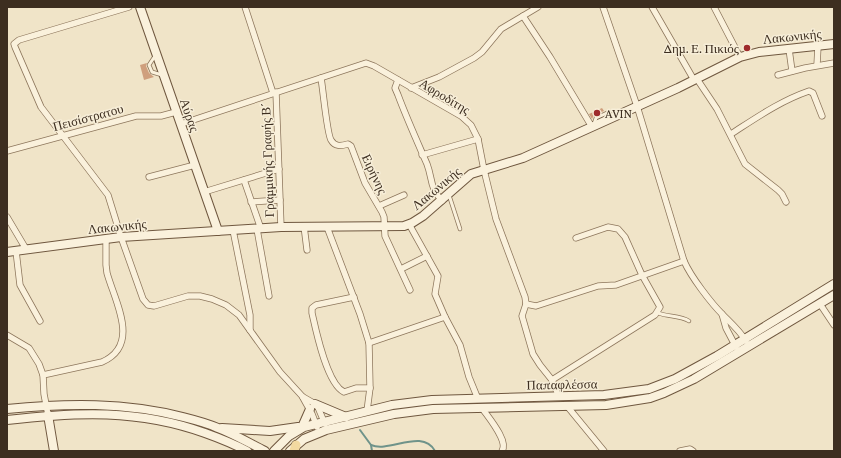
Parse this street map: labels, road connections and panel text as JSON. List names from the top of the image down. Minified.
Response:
{"streets":{"main road":["Λακωνικής","Αύρας","Παπαφλέσσα"],"street":["Αφροδίτης","Πεισίστρατου","Γραμμικής Γραφής Β΄","Ειρήνης"]},"crossings":[["Λακωνικής","Αφροδίτης"],["Λακωνικής","Αύρας"],["Λακωνικής","Γραμμικής Γραφής Β΄"],["Λακωνικής","Ειρήνης"],["Αφροδίτης","Αύρας"],["Αφροδίτης","Γραμμικής Γραφής Β΄"],["Αφροδίτης","Ειρήνης"],["Αφροδίτης","Παπαφλέσσα"],["Αύρας","Πεισίστρατου"]],"places":["Δημ. Ε. Πικιός","AVIN"]}
